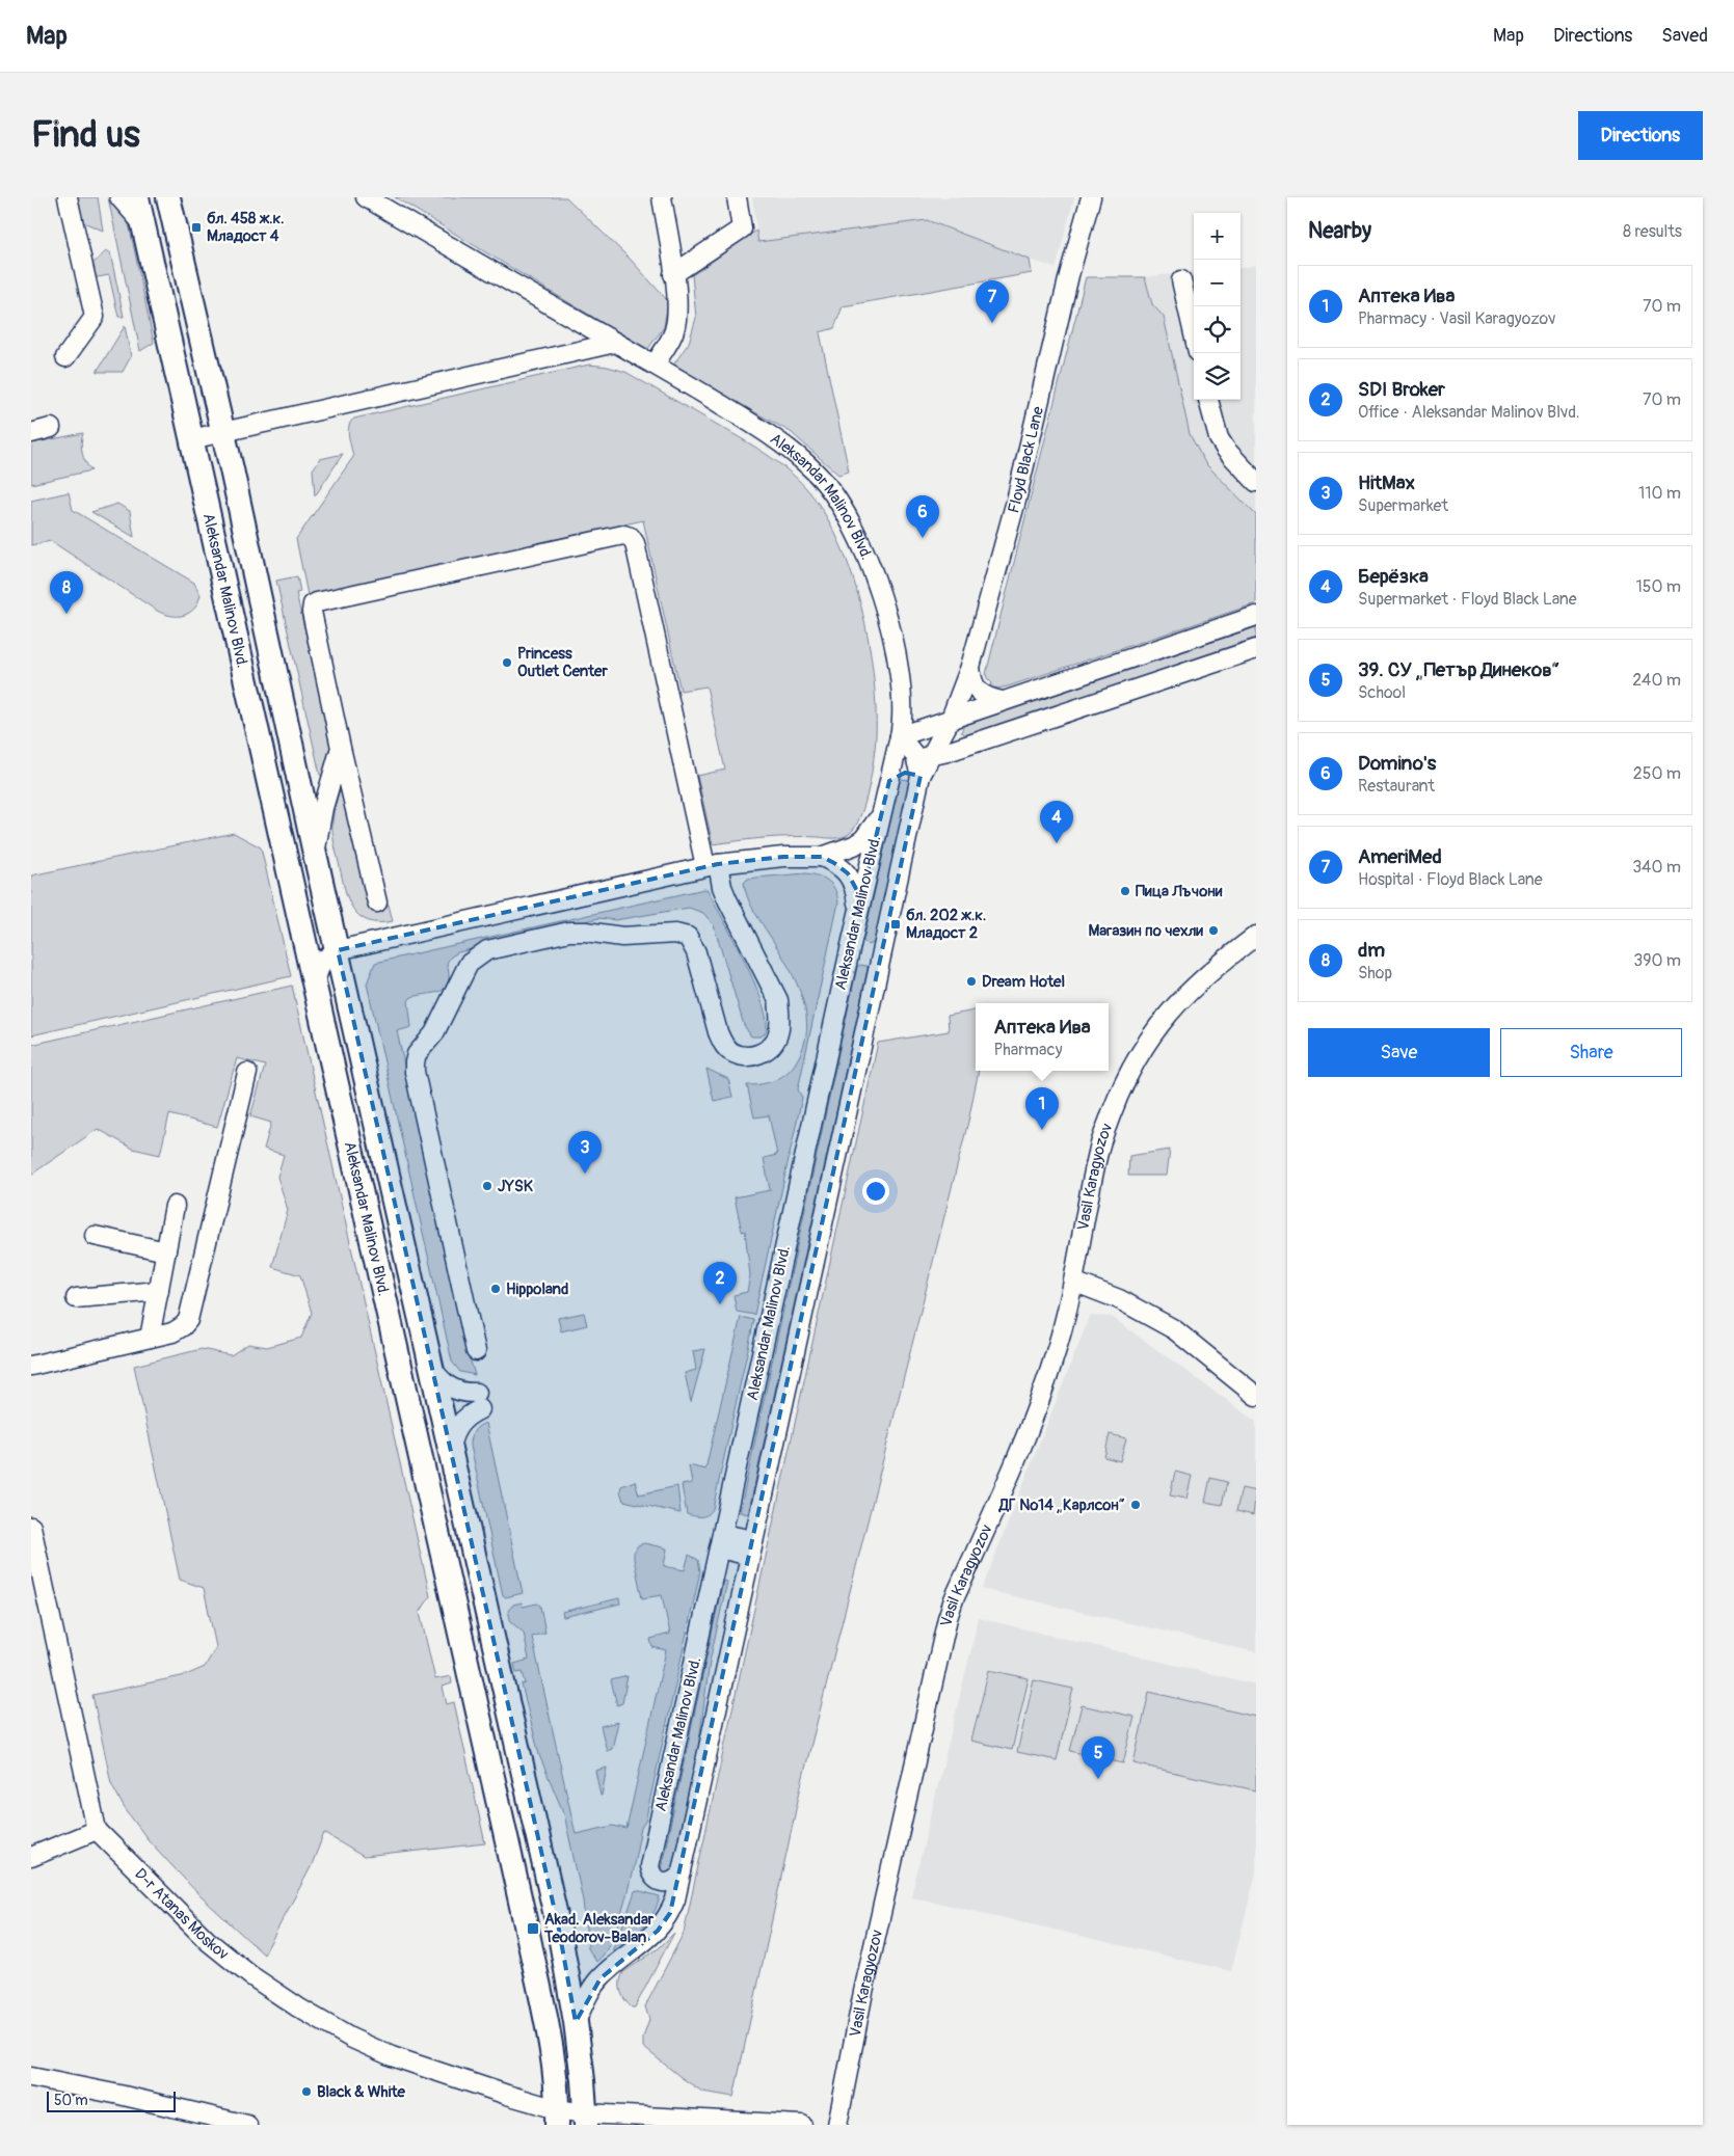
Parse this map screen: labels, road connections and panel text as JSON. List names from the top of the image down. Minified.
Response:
{"streets":{"main road":["Aleksandar Malinov Blvd."],"street":["Floyd Black Lane","Vasil Karagyozov","D-r Atanas Moskov"]},"crossings":[["Floyd Black Lane","Aleksandar Malinov Blvd."],["Aleksandar Malinov Blvd.","D-r Atanas Moskov"]],"places":{"transit":["бл. 458 ж.к. Младост 4","бл. 202 ж.к. Младост 2","Akad. Aleksandar Teodorov-Balan"],"other":["Princess Outlet Center","Пица Лъчони","Магазин по чехли","Dream Hotel","JYSK","Hippoland","ДГ №14 „Карлсон“","Black & White"]},"scale_bar":"50 m","page":{"header":"Map","nav":["Map","Directions","Saved"],"buttons":["Directions",["Save","Share"]],"title":"Find us","heading":["Nearby","8 results"],"map_buttons":["+","−"],"list":[{"mark":"1","name":"Аптека Ива","note":"Pharmacy · Vasil Karagyozov","value":"70 m"},{"mark":"2","name":"SDI Broker","note":"Office · Aleksandar Malinov Blvd.","value":"70 m"},{"mark":"3","name":"HitMax","note":"Supermarket","value":"110 m"},{"mark":"4","name":"Берёзка","note":"Supermarket · Floyd Black Lane","value":"150 m"},{"mark":"5","name":"39. СУ „Петър Динеков“","note":"School","value":"240 m"},{"mark":"6","name":"Domino's","note":"Restaurant","value":"250 m"},{"mark":"7","name":"AmeriMed","note":"Hospital · Floyd Black Lane","value":"340 m"},{"mark":"8","name":"dm","note":"Shop","value":"390 m"}],"pins":["7","6","8","4","1","3","2","5"],"popup":["Аптека Ива","Pharmacy"],"scale":"50 m"}}
